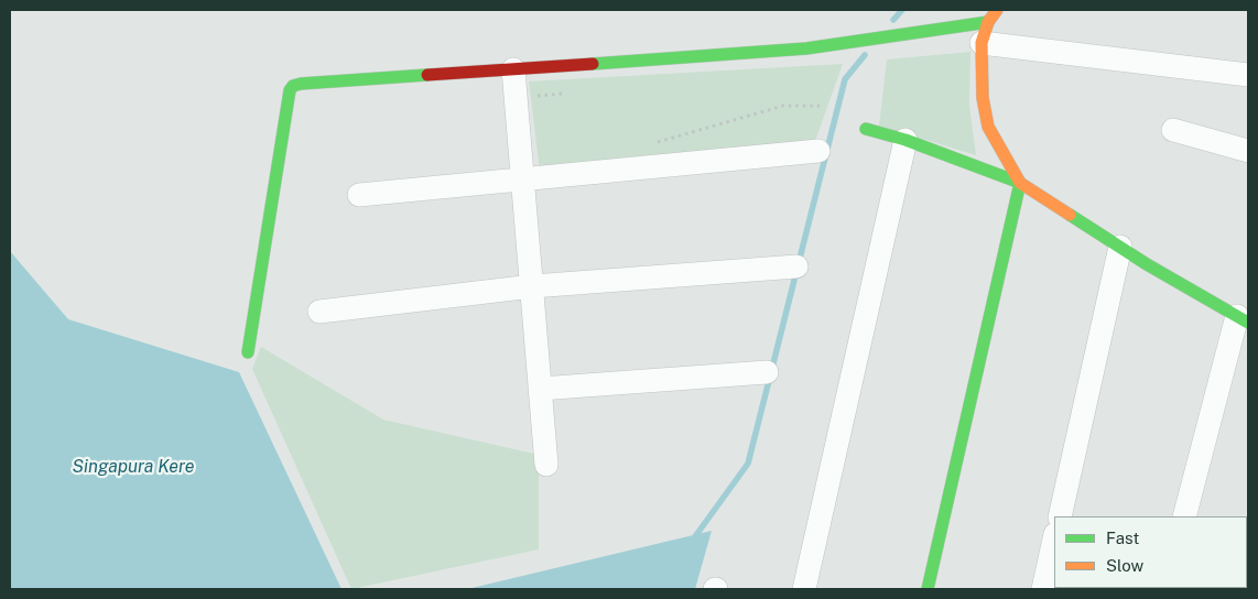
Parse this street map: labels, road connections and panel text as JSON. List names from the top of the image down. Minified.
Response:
{"water":["Singapura Kere"],"legend":["Fast","Slow"]}
